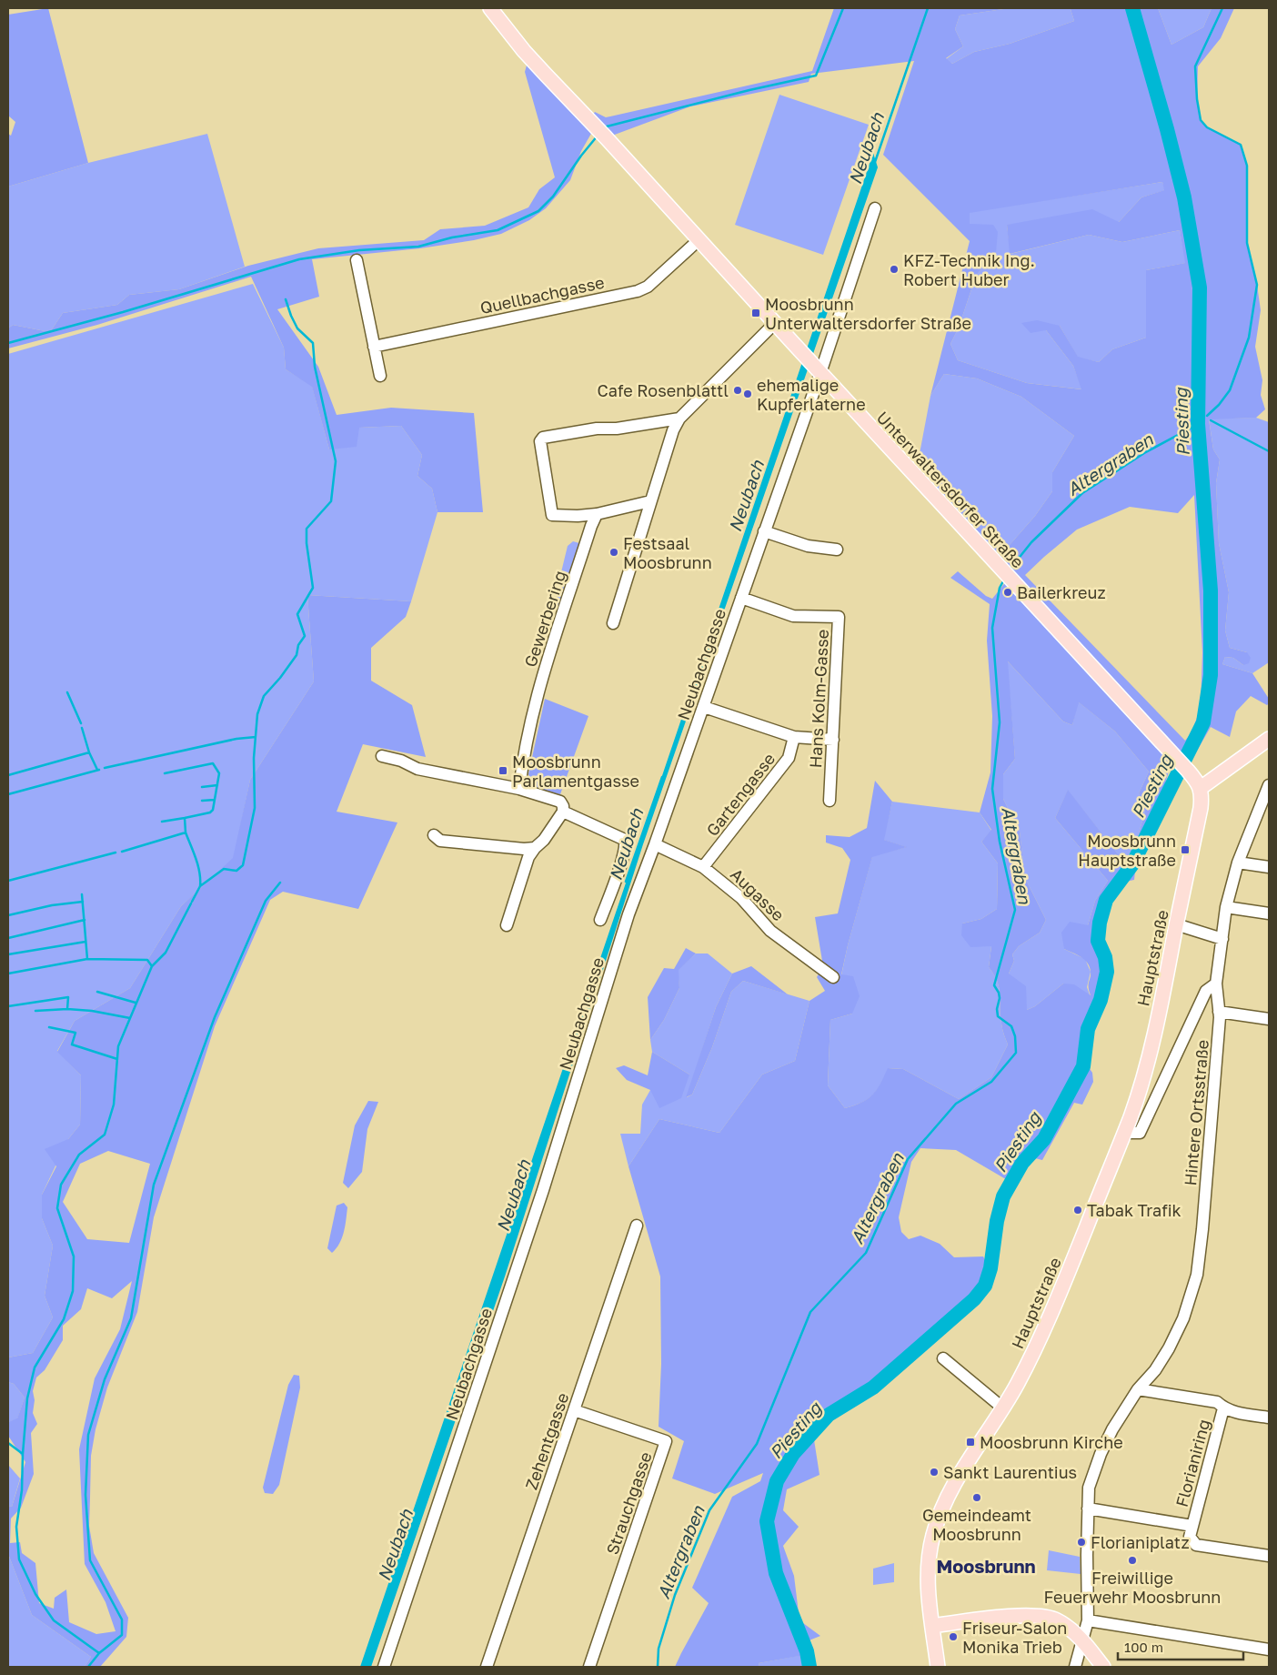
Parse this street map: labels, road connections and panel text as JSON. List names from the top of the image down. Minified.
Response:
{"streets":{"main road":["Unterwaltersdorfer Straße","Hauptstraße"],"street":["Quellbachgasse","Gewerbering","Neubachgasse","Hans Kolm-Gasse","Gartengasse","Augasse","Hintere Ortsstraße","Zehentgasse","Florianiring","Strauchgasse"]},"crossings":[["Quellbachgasse","Unterwaltersdorfer Straße"],["Unterwaltersdorfer Straße","Neubachgasse"],["Unterwaltersdorfer Straße","Hauptstraße"],["Neubachgasse","Hans Kolm-Gasse"],["Neubachgasse","Augasse"],["Gartengasse","Augasse"],["Hintere Ortsstraße","Florianiring"],["Zehentgasse","Strauchgasse"]],"districts":["Moosbrunn"],"water":["Neubach","Piesting","Altergraben"],"places":{"other":["KFZ-Technik Ing. Robert Huber","Cafe Rosenblattl","ehemalige Kupferlaterne","Festsaal Moosbrunn","Bailerkreuz","Tabak Trafik","Sankt Laurentius","Gemeindeamt Moosbrunn","Florianiplatz","Freiwillige Feuerwehr Moosbrunn","Friseur-Salon Monika Trieb"],"transit":["Moosbrunn Unterwaltersdorfer Straße","Moosbrunn Parlamentgasse","Moosbrunn Hauptstraße","Moosbrunn Kirche"]},"scale_bar":"100 m"}
